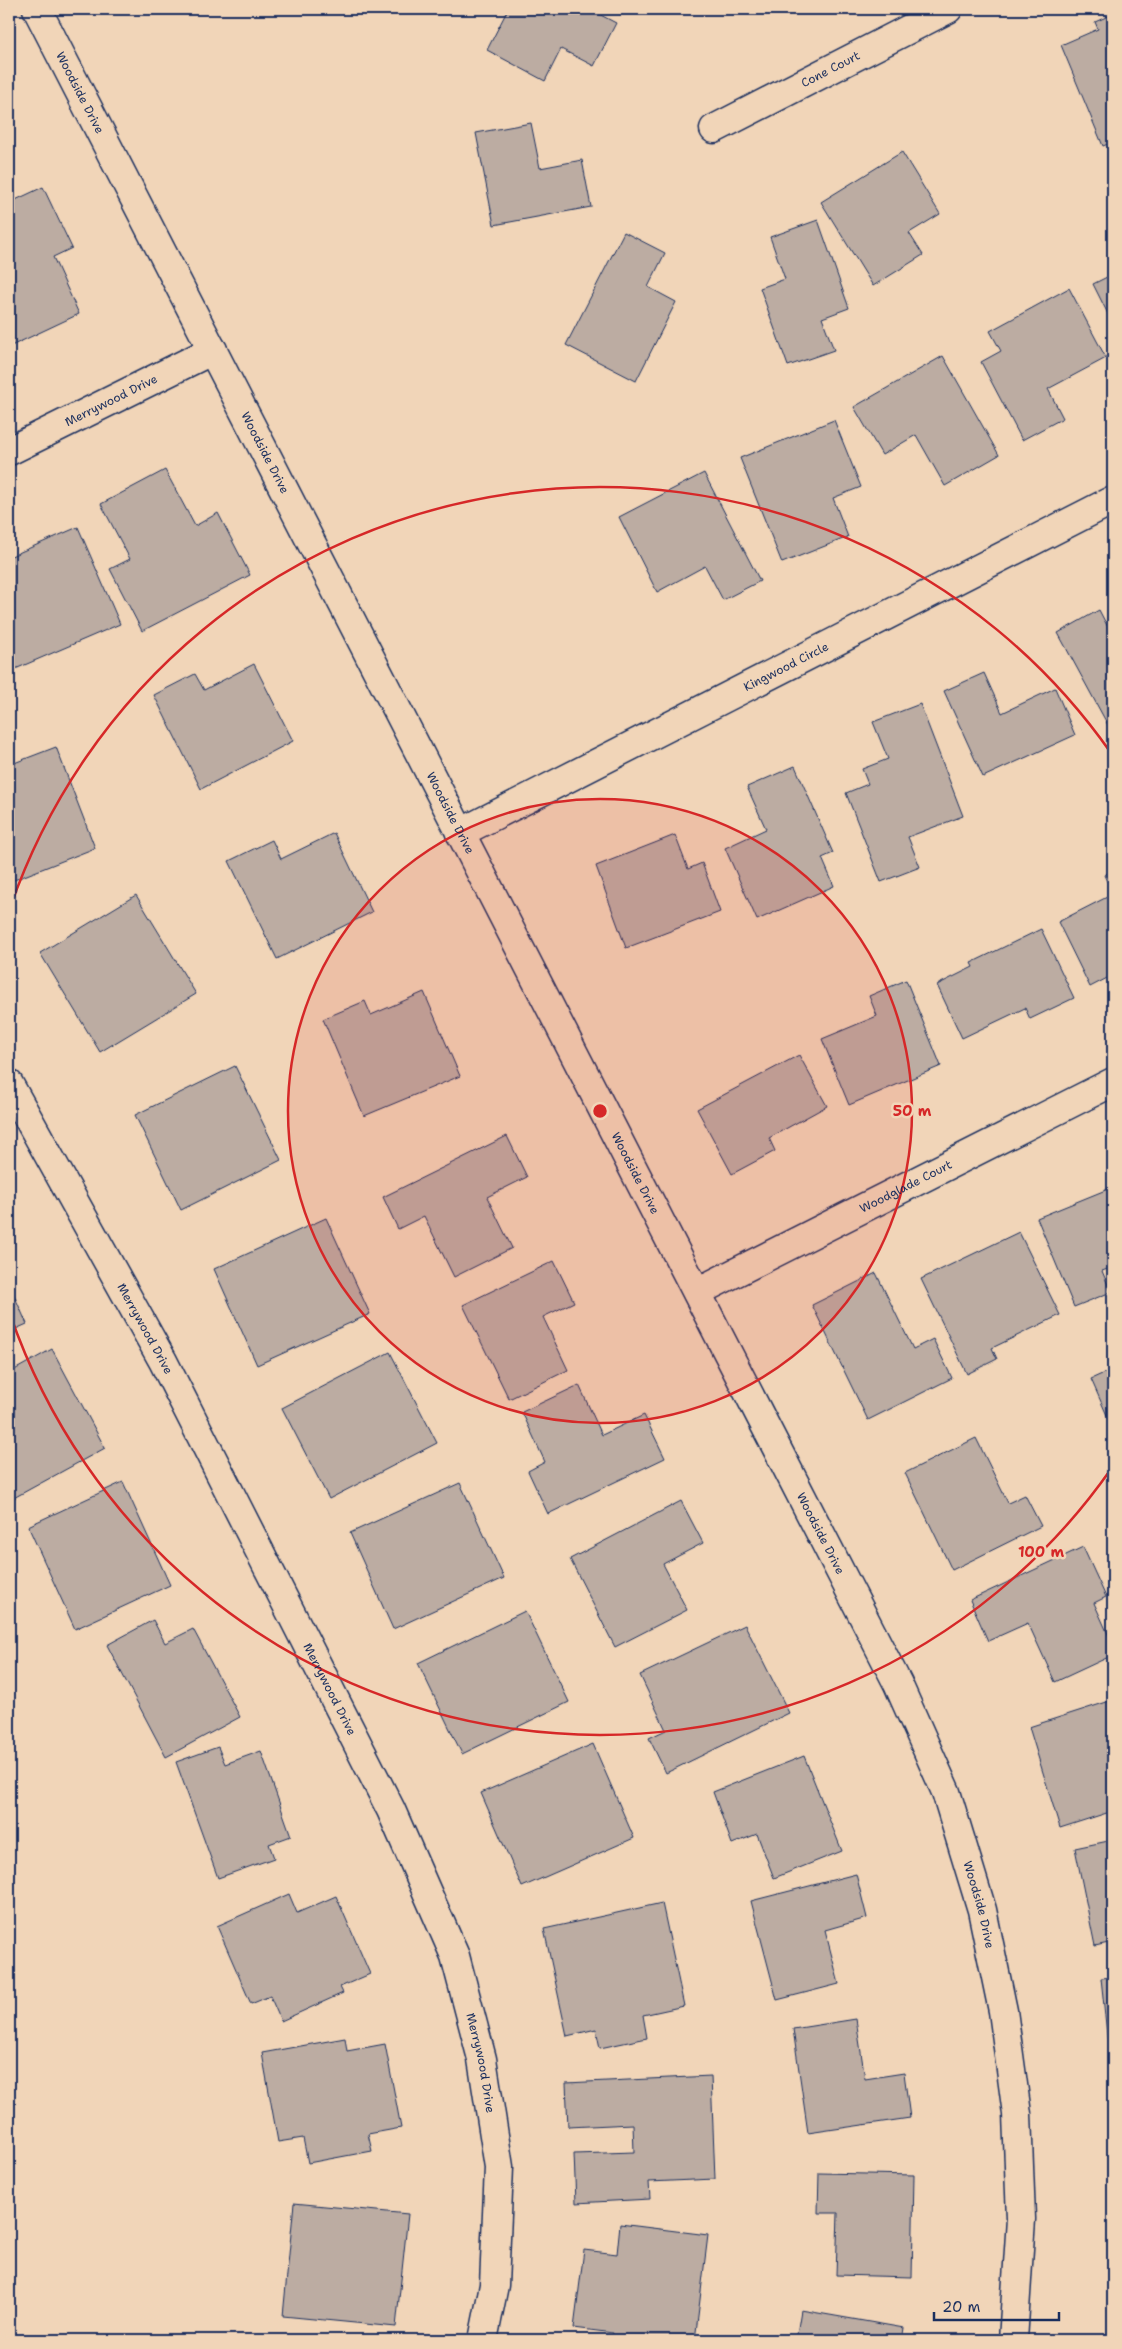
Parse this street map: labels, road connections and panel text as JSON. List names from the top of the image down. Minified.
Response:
{"streets":{"street":["Cone Court","Woodside Drive","Merrywood Drive","Kingwood Circle","Woodglade Court"]},"crossings":[["Woodside Drive","Merrywood Drive"],["Woodside Drive","Kingwood Circle"],["Woodside Drive","Woodglade Court"]],"scale_bar":"20 m","rings":["50 m","100 m"]}
